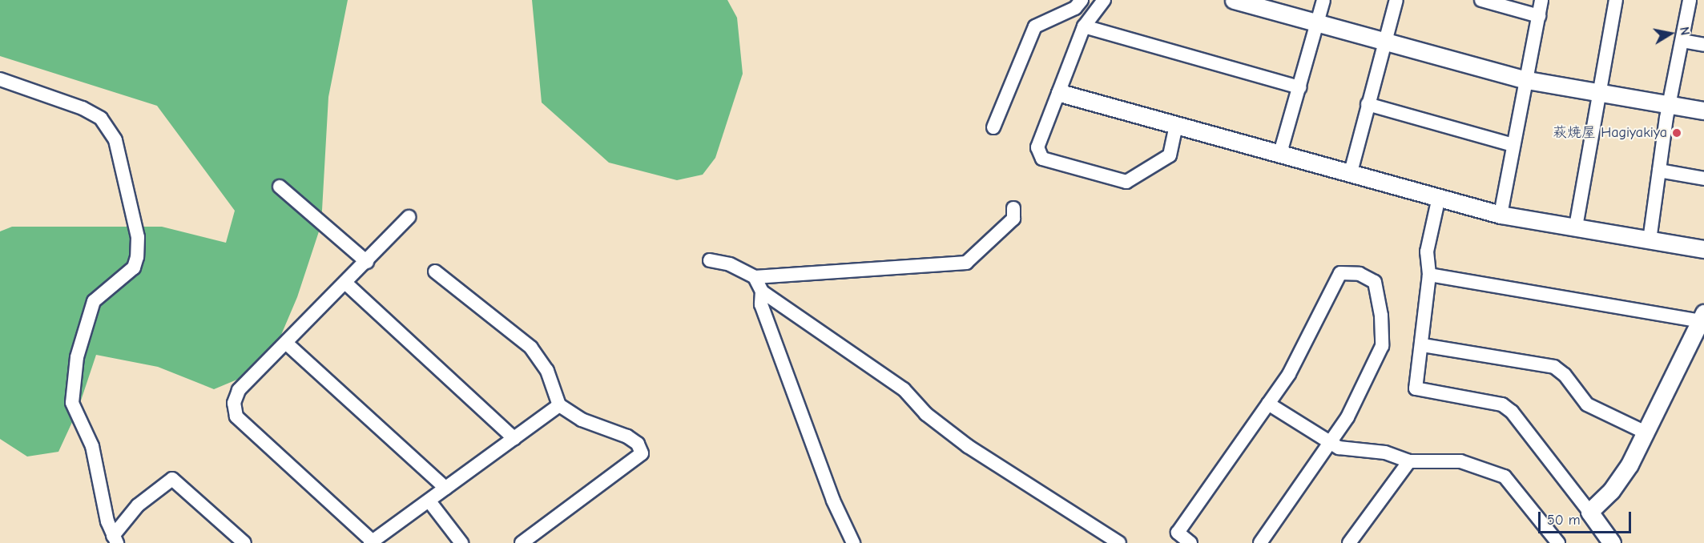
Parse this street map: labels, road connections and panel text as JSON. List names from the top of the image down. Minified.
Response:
{"places":["萩焼屋 Hagiyakiya"],"scale_bar":"50 m","north":"right"}
